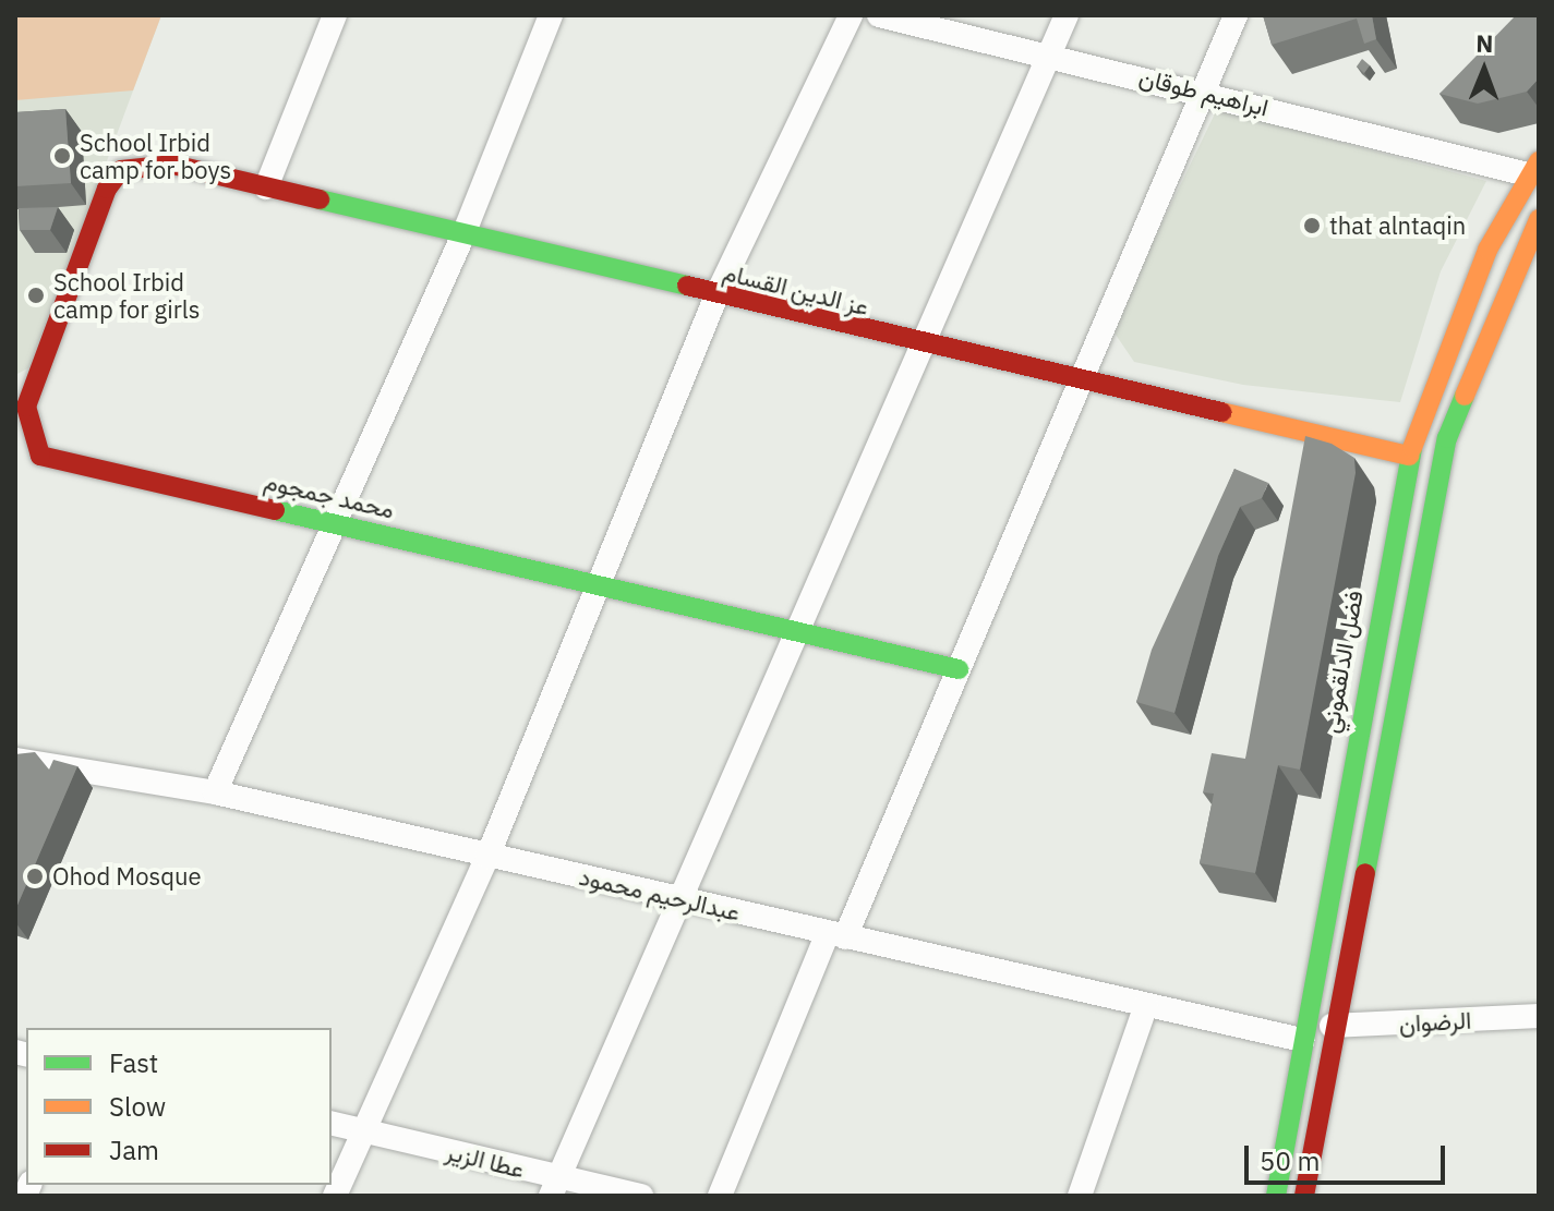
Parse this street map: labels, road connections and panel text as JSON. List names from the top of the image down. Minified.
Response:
{"streets":{"street":["ابراهيم طوقان","عز الدين القسام","محمد جمجوم","فضل الدلقموني","عبدالرحيم محمود","الرضوان","عطا الزير"]},"crossings":[["ابراهيم طوقان","فضل الدلقموني"],["عز الدين القسام","محمد جمجوم"],["عز الدين القسام","فضل الدلقموني"],["فضل الدلقموني","عبدالرحيم محمود"]],"places":["School Irbid camp for boys","that alntaqin","School Irbid camp for girls","Ohod Mosque"],"legend":["Fast","Slow","Jam"],"scale_bar":"50 m","north":"top"}
